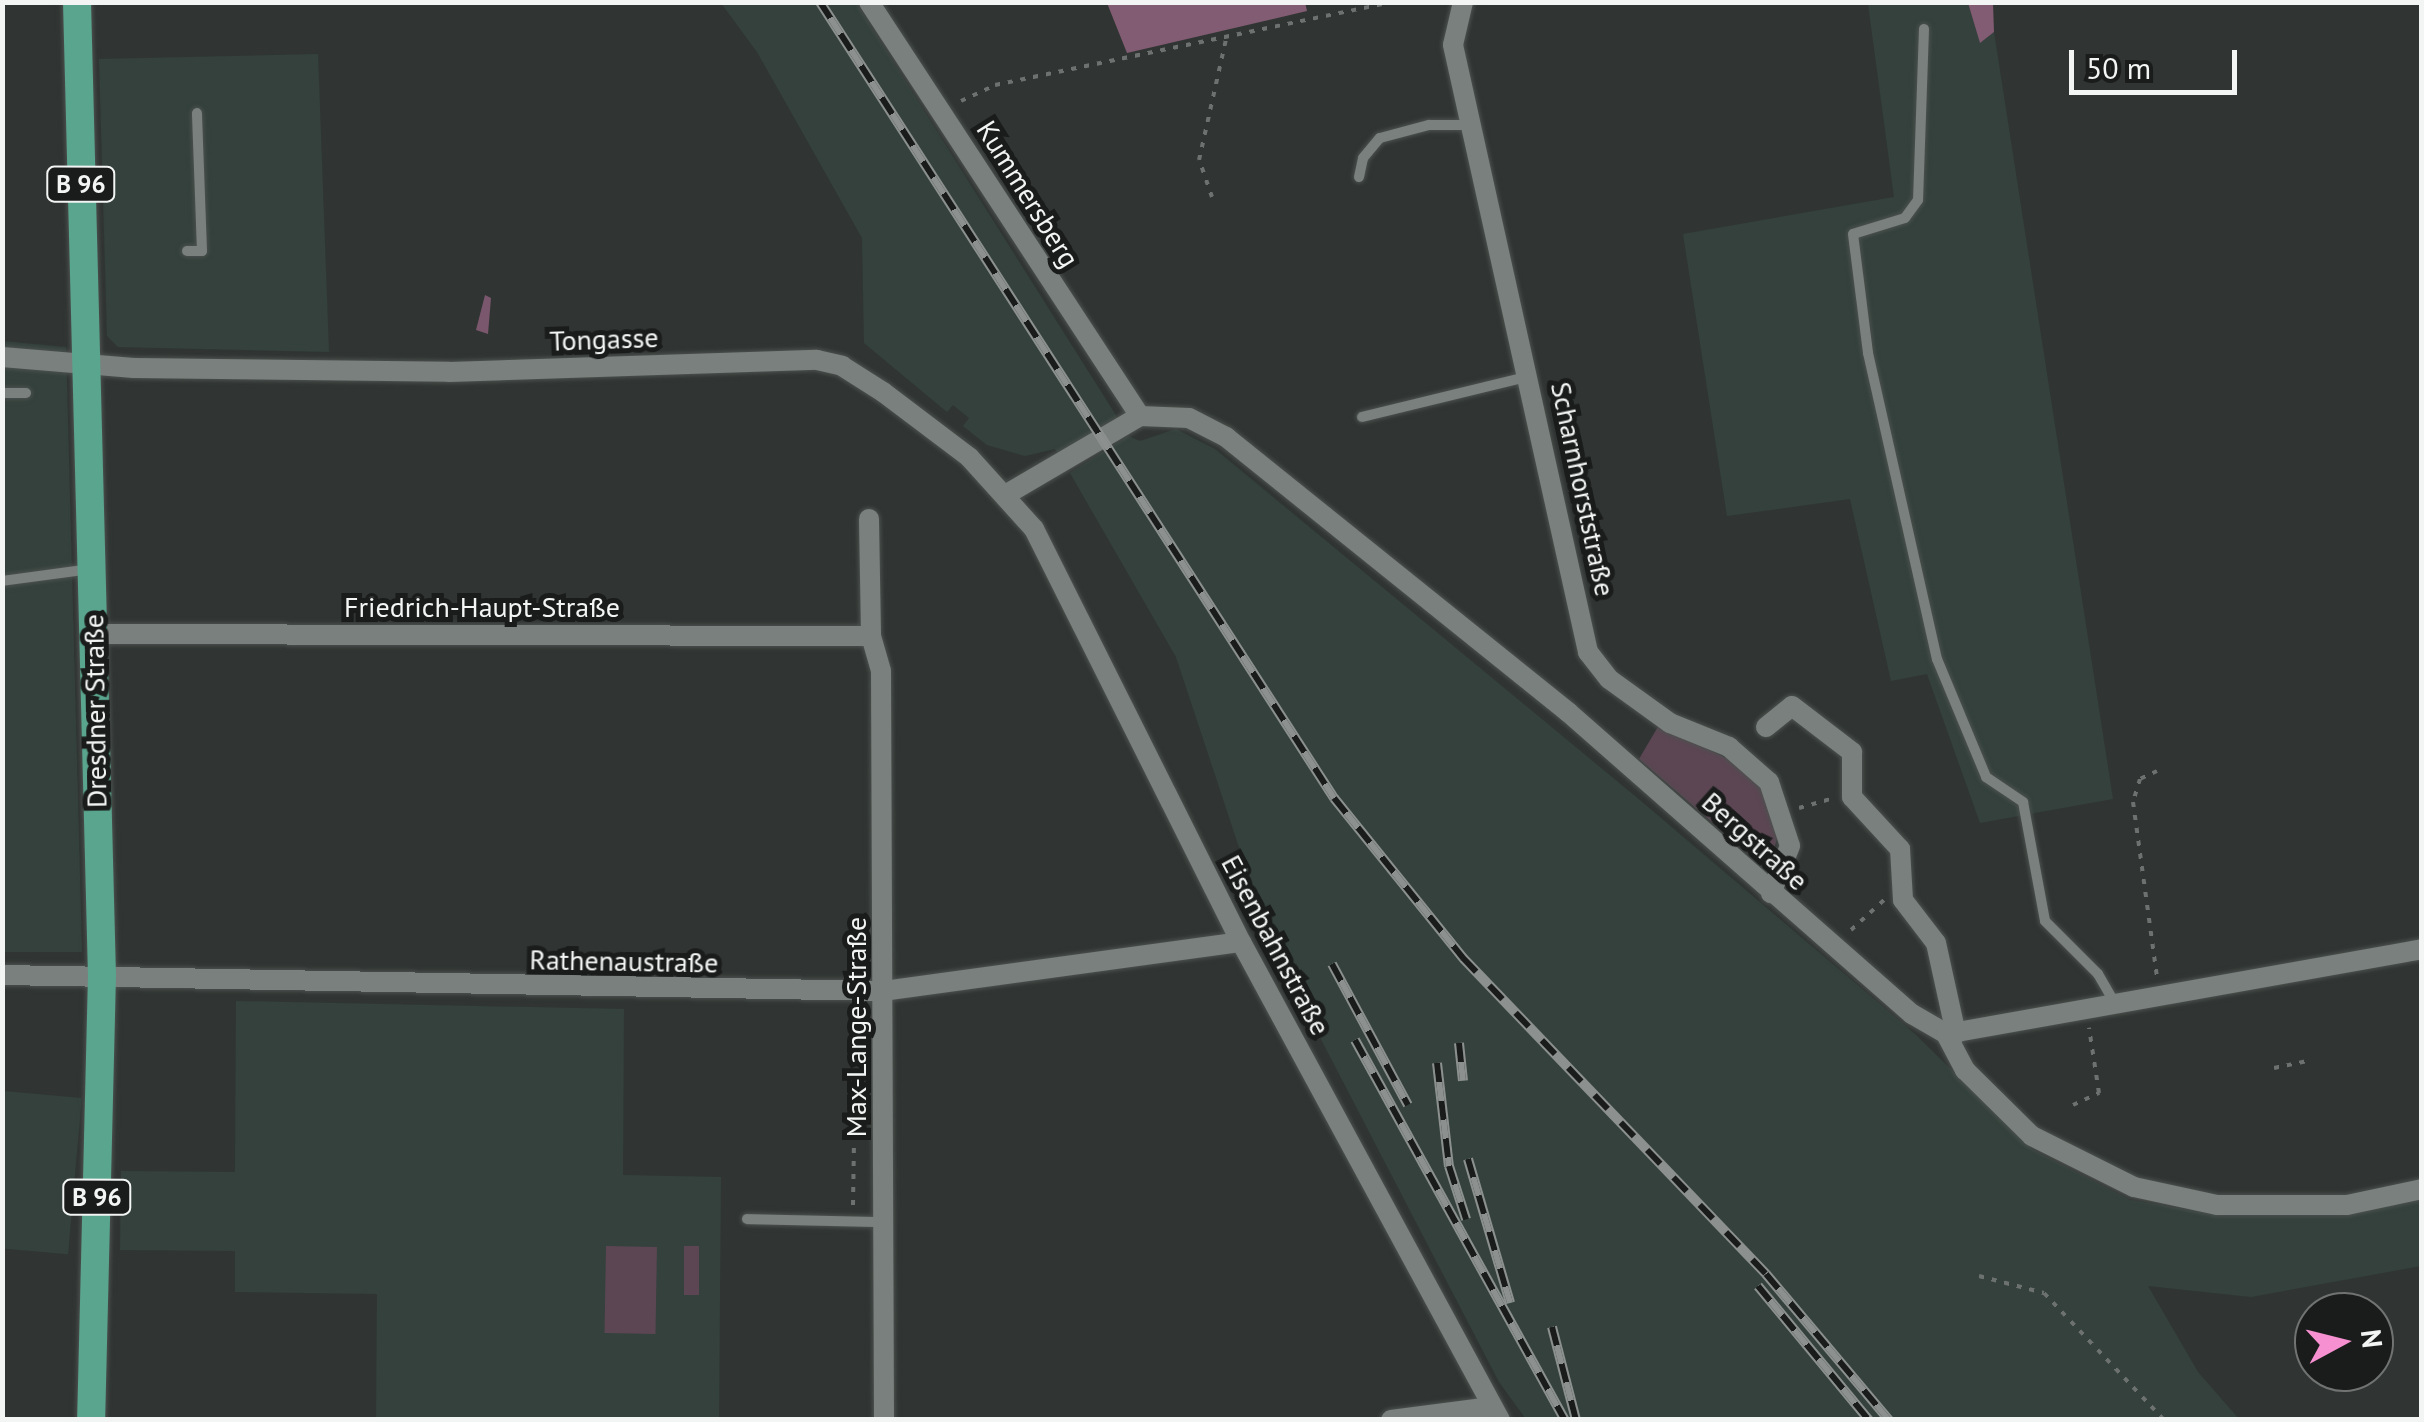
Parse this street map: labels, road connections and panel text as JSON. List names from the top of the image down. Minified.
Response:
{"streets":{"main road":["B 96","Dresdner Straße"],"street":["Kummersberg","Tongasse","Scharnhorststraße","Friedrich-Haupt-Straße","Bergstraße","Eisenbahnstraße","Rathenaustraße","Max-Lange-Straße"]},"crossings":[["Kummersberg","Bergstraße"],["Tongasse","Dresdner Straße"],["Tongasse","Eisenbahnstraße"],["Scharnhorststraße","Bergstraße"],["Friedrich-Haupt-Straße","Dresdner Straße"],["Friedrich-Haupt-Straße","Max-Lange-Straße"],["Dresdner Straße","Rathenaustraße"],["Eisenbahnstraße","Rathenaustraße"],["Rathenaustraße","Max-Lange-Straße"]],"scale_bar":"50 m","north":"right"}
